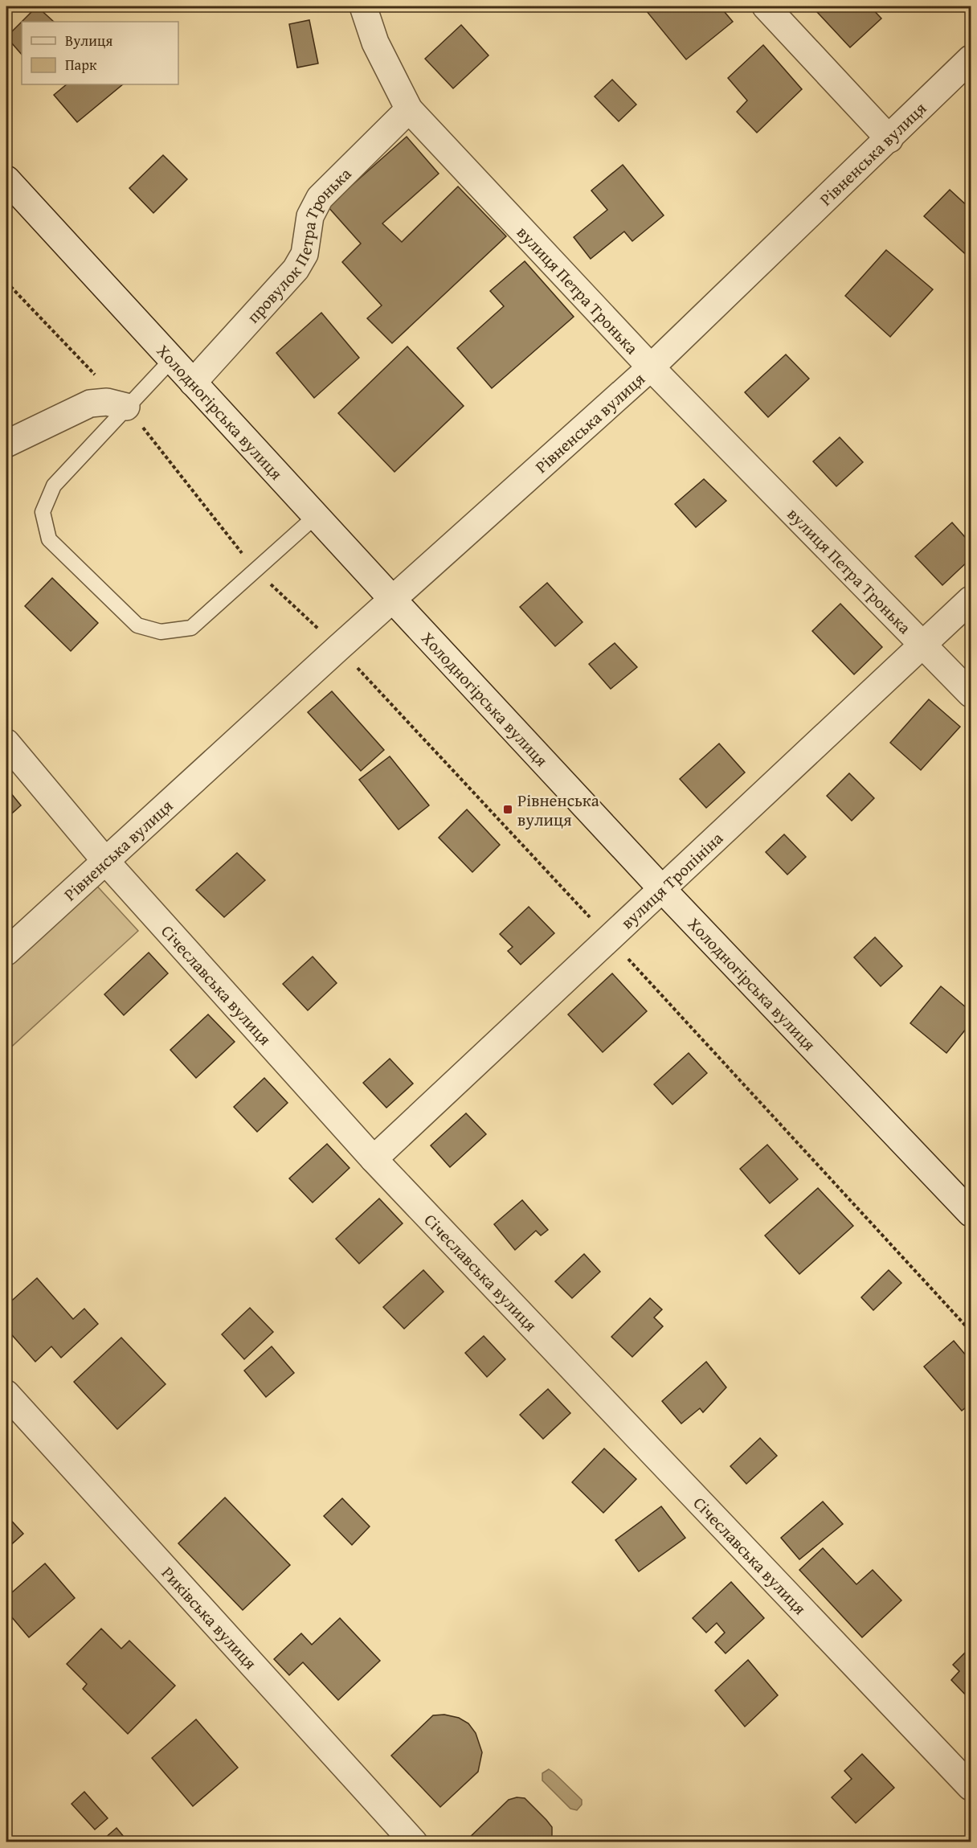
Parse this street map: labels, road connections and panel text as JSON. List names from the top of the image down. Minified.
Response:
{"streets":{"street":["Рівненська вулиця","провулок Петра Тронька","вулиця Петра Тронька","Холодногірська вулиця","вулиця Тропініна","Січеславська вулиця","Риківська вулиця"]},"crossings":[["Рівненська вулиця","вулиця Петра Тронька"],["Рівненська вулиця","Холодногірська вулиця"],["Рівненська вулиця","Січеславська вулиця"],["провулок Петра Тронька","вулиця Петра Тронька"],["провулок Петра Тронька","Холодногірська вулиця"],["вулиця Петра Тронька","вулиця Тропініна"],["Холодногірська вулиця","вулиця Тропініна"],["вулиця Тропініна","Січеславська вулиця"]],"places":{"transit":["Рівненська вулиця"]},"legend":["Вулиця","Парк"]}
